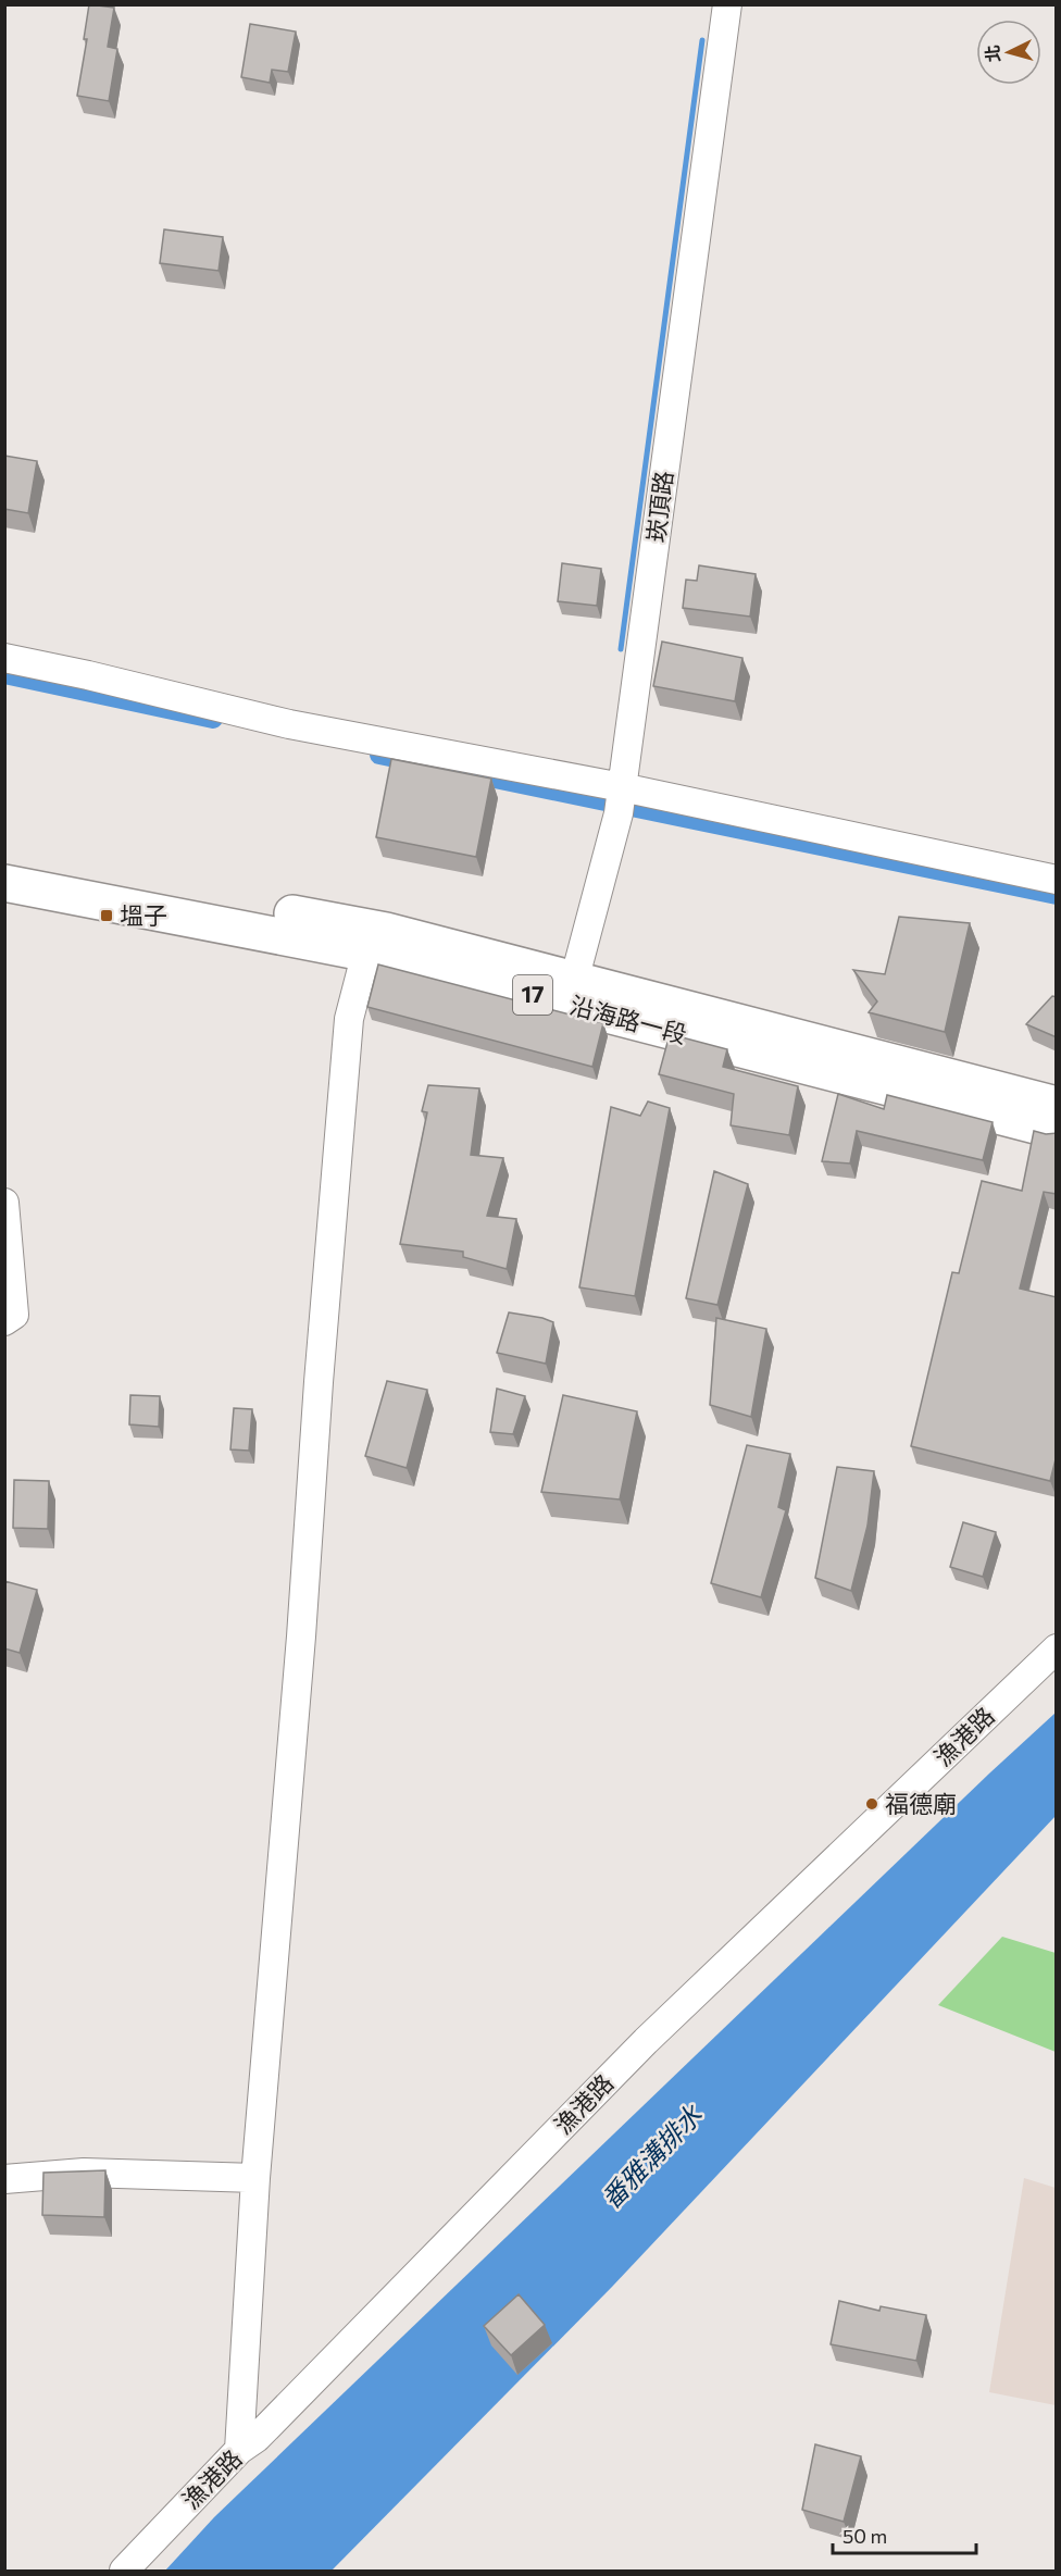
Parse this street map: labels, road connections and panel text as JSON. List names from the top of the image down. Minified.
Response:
{"streets":{"main road":["17","沿海路一段"],"street":["崁頂路","漁港路"]},"crossings":[["崁頂路","沿海路一段"]],"water":["番雅溝排水"],"places":{"transit":["塭子"],"other":["福德廟"]},"scale_bar":"50 m","north":"left"}
